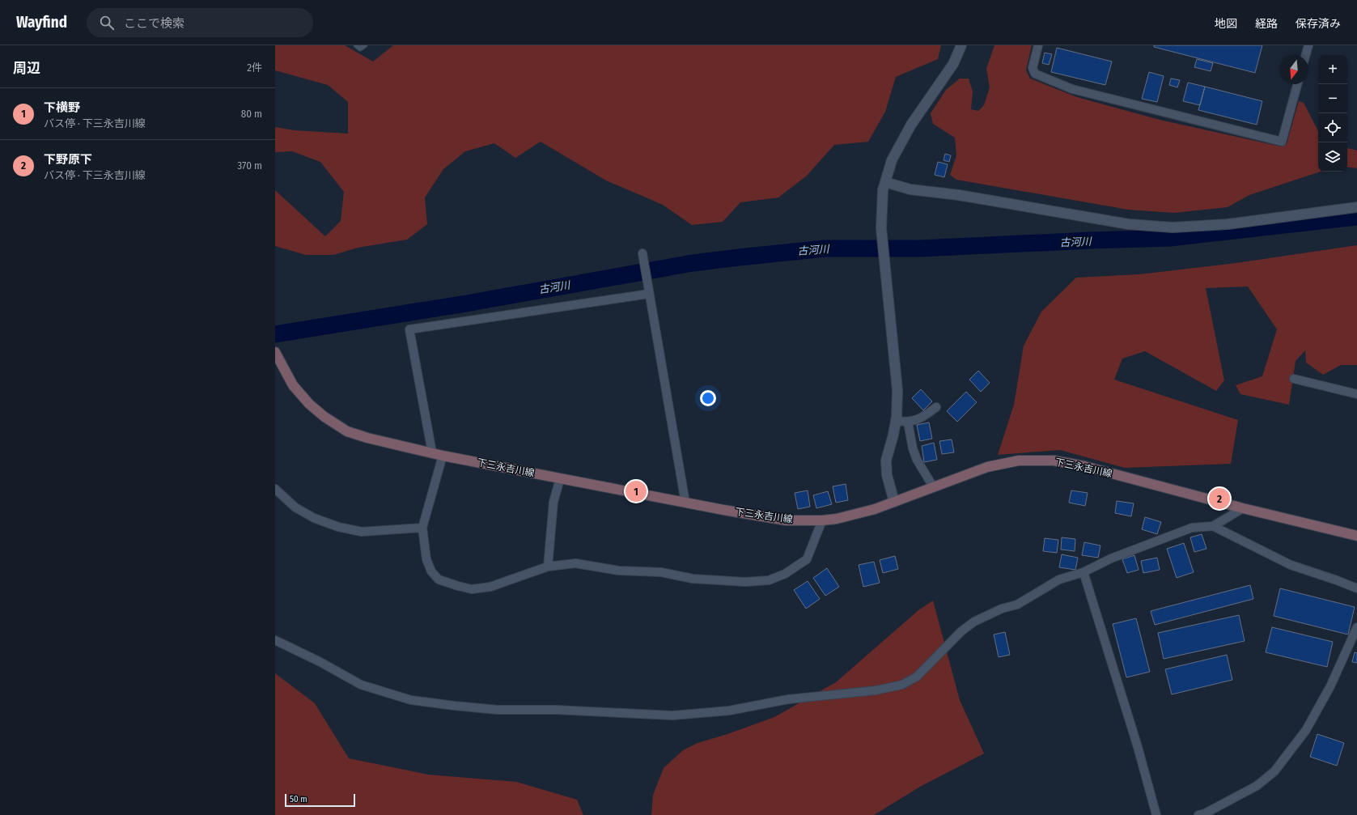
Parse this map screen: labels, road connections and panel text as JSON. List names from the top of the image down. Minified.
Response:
{"streets":{"main road":["下三永吉川線"]},"water":["古河川"],"scale_bar":"50 m","north":"bottom","page":{"header":"Wayfind","search":"ここで検索","nav":["地図","経路","保存済み"],"heading":["周辺","2件"],"map_buttons":["+","−"],"list":[{"mark":"1","name":"下横野","note":"バス停 · 下三永吉川線","value":"80 m"},{"mark":"2","name":"下野原下","note":"バス停 · 下三永吉川線","value":"370 m"}],"pins":["1","2"],"scale":"50 m"}}
